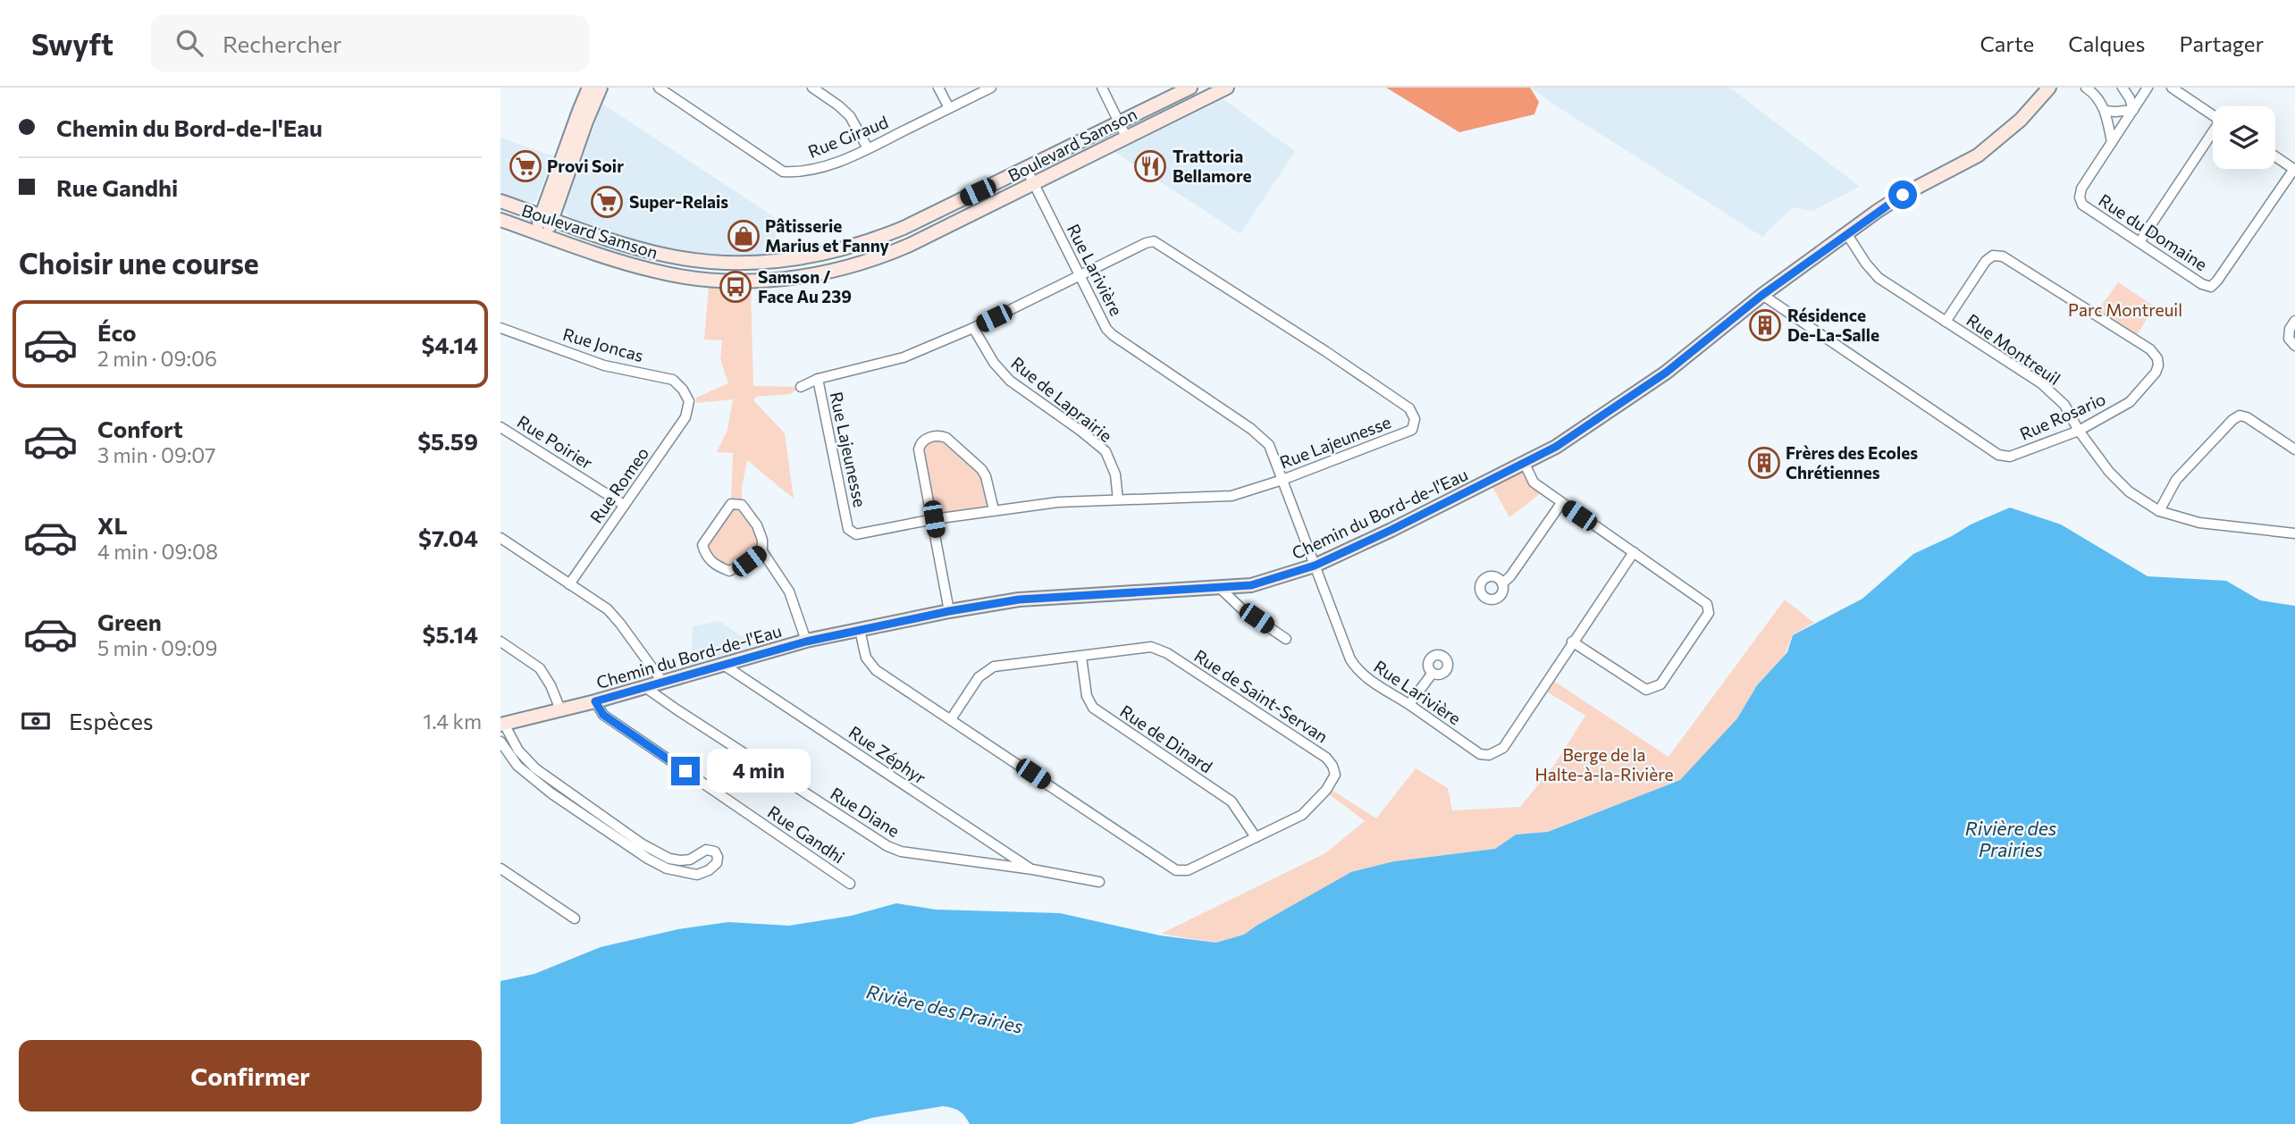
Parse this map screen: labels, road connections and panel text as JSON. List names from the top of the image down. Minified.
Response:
{"streets":{"street":["Rue Giraud","Boulevard Samson","Rue du Domaine","Rue Larivière","Rue Joncas","Rue Montreuil","Rue de Laprairie","Rue Rosario","Rue Poirier","Rue Lajeunesse","Rue Romeo","Chemin du Bord-de-l'Eau","Rue de Saint-Servan","Rue de Dinard","Rue Zéphyr","Rue Diane","Rue Gandhi"]},"crossings":[["Boulevard Samson","Rue Larivière"],["Rue Larivière","Rue Lajeunesse"],["Rue Larivière","Chemin du Bord-de-l'Eau"],["Rue Joncas","Rue Romeo"],["Rue Montreuil","Rue Rosario"],["Rue Montreuil","Chemin du Bord-de-l'Eau"],["Rue de Laprairie","Rue Lajeunesse"],["Rue Rosario","Chemin du Bord-de-l'Eau"],["Rue Poirier","Rue Romeo"],["Chemin du Bord-de-l'Eau","Rue de Saint-Servan"],["Chemin du Bord-de-l'Eau","Rue Zéphyr"],["Chemin du Bord-de-l'Eau","Rue Diane"],["Chemin du Bord-de-l'Eau","Rue Gandhi"],["Rue de Saint-Servan","Rue de Dinard"],["Rue Zéphyr","Rue Diane"]],"water":["Rivière des Prairies"],"parks":["Parc Montreuil","Berge de la Halte-à-la-Rivière"],"places":{"supermarket":["Provi Soir","Super-Relais"],"restaurant":["Trattoria Bellamore"],"shop":["Pâtisserie Marius et Fanny"],"bus stop":["Samson / Face Au 239"],"building":["Résidence De-La-Salle","Frères des Ecoles Chrétiennes"]},"page":{"header":"Swyft","search":"Rechercher","nav":["Carte","Calques","Partager"],"banner":["Chemin du Bord-de-l'Eau","Rue Gandhi"],"heading":"Choisir une course","list":[{"name":"Éco","note":"2 min · 09:06","value":"$4.14"},{"name":"Confort","note":"3 min · 09:07","value":"$5.59"},{"name":"XL","note":"4 min · 09:08","value":"$7.04"},{"name":"Green","note":"5 min · 09:09","value":"$5.14"}],"pay":["Espèces","1.4 km"],"bubble":"4 min","buttons":"Confirmer"}}
